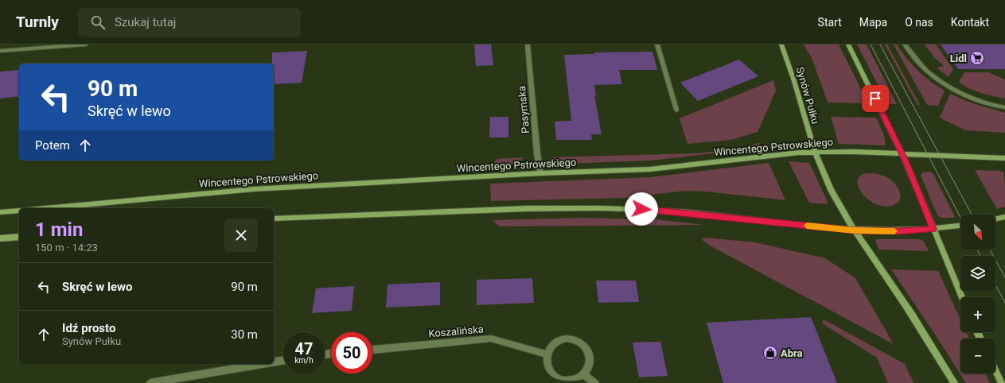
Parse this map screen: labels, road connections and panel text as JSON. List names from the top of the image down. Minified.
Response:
{"streets":{"main road":["Synów Pułku","Wincentego Pstrowskiego"],"street":["Pasymska","Koszalińska"]},"crossings":[["Synów Pułku","Wincentego Pstrowskiego"],["Pasymska","Wincentego Pstrowskiego"]],"places":{"supermarket":["Lidl"],"shop":["Abra"]},"north":"bottom right","page":{"header":"Turnly","search":"Szukaj tutaj","nav":["Start","Mapa","O nas","Kontakt"],"turn":["90 m","Skręć w lewo"],"then":"Potem","heading":["1 min","150 m · 14:23"],"map_buttons":["+","−"],"list":[{"name":"Skręć w lewo","value":"90 m"},{"name":"Idź prosto","note":"Synów Pułku","value":"30 m"}],"speed":"47 km/h","limit":"50"}}
